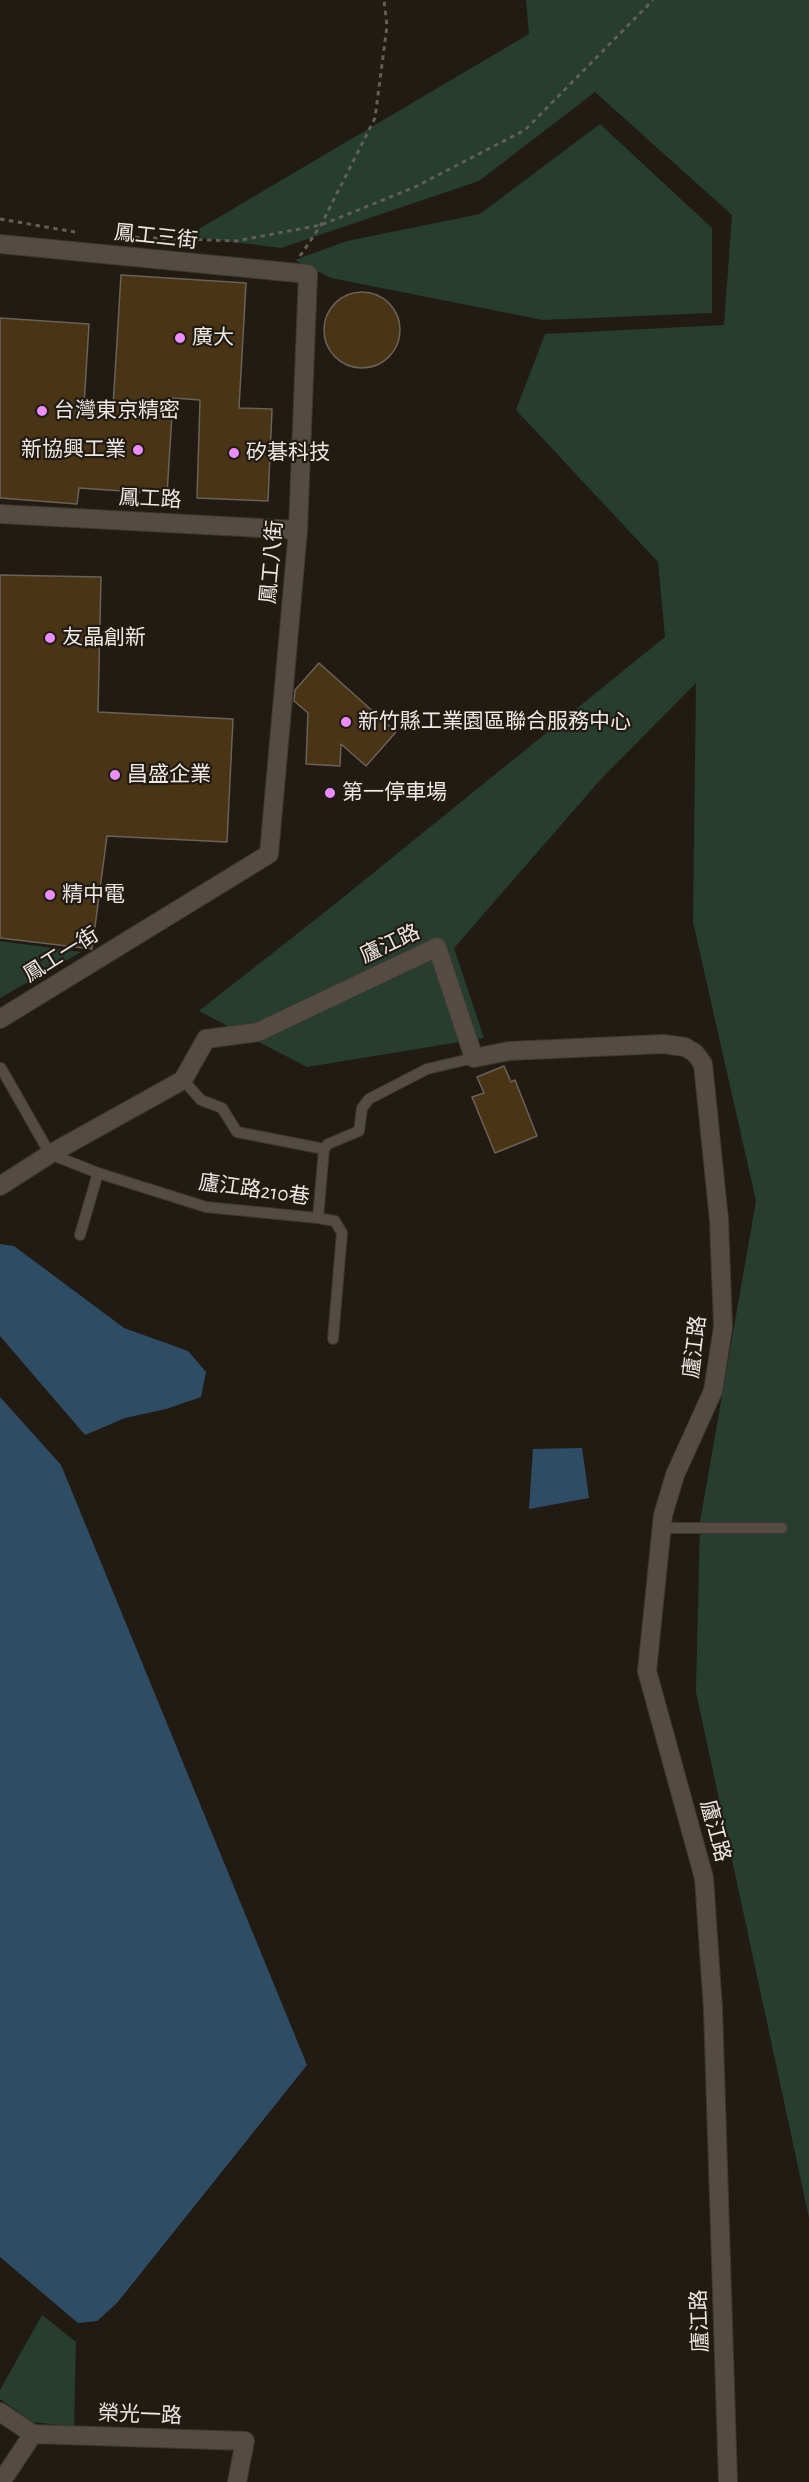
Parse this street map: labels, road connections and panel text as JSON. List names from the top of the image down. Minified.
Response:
{"streets":{"street":["鳳工三街","鳳工路","鳳工八街","廬江路","鳳工一街","榮光一路"],"lane":["廬江路210巷"]},"crossings":[["鳳工三街","鳳工八街"],["鳳工路","鳳工八街"],["鳳工八街","鳳工一街"]],"places":["廣大","台灣東京精密","新協興工業","矽碁科技","友晶創新","新竹縣工業園區聯合服務中心","昌盛企業","第一停車場","精中電"]}
